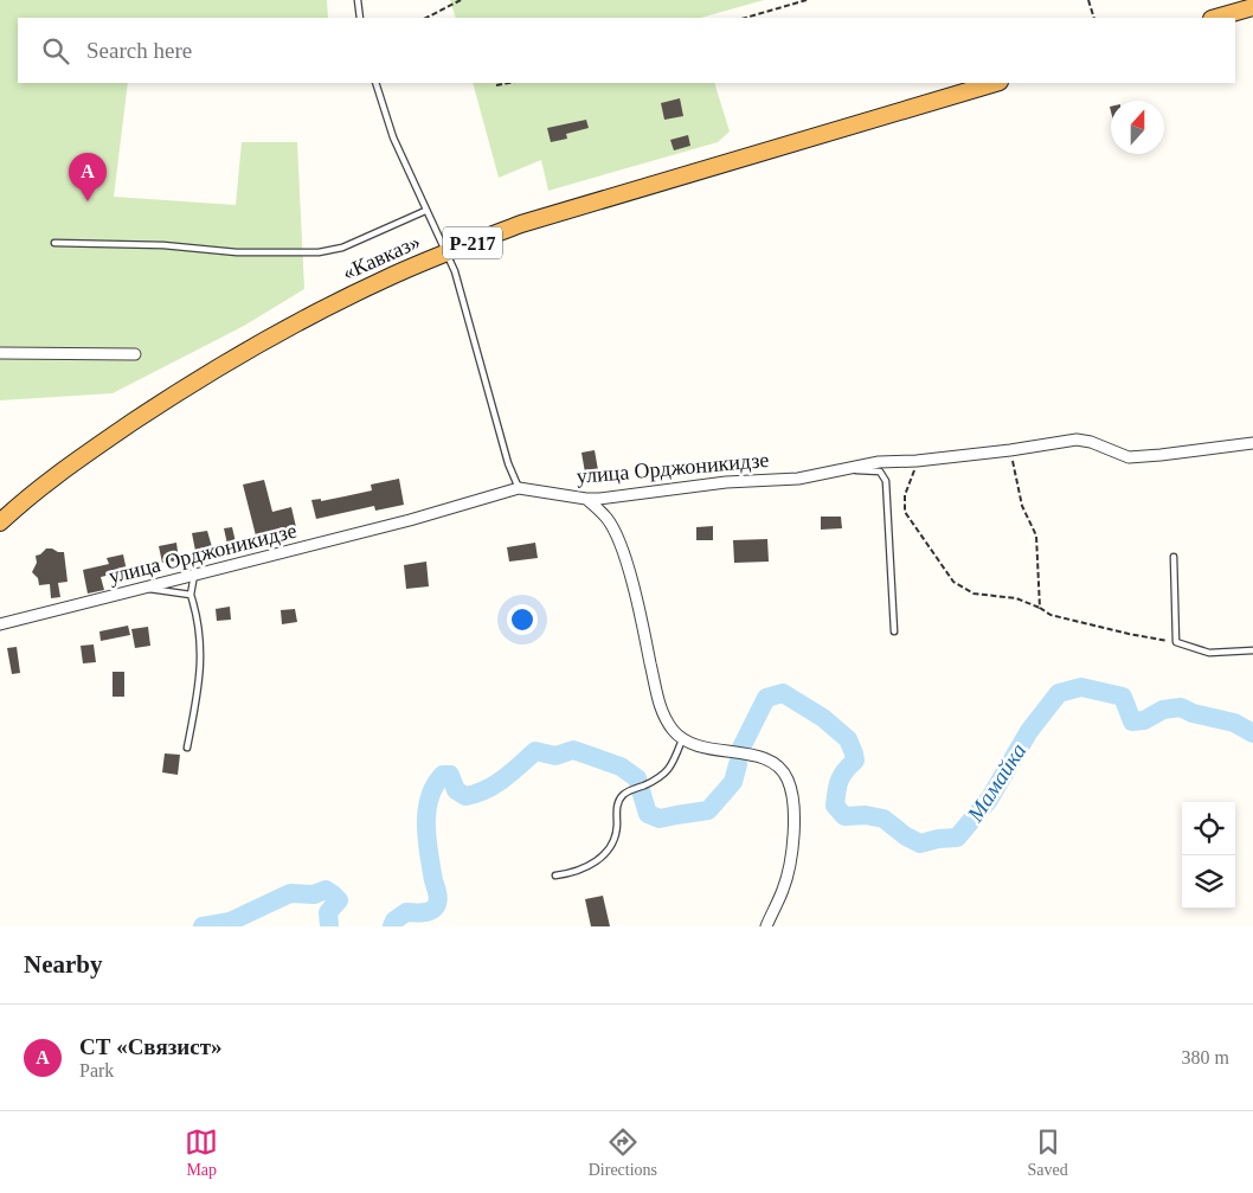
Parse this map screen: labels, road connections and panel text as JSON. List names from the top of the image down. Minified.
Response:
{"streets":{"highway":["Р-217","«Кавказ»"],"street":["улица Орджоникидзе"]},"water":["Мамайка"],"north":"top","page":{"search":"Search here","pins":"A","heading":"Nearby","list":[{"mark":"A","name":"СТ «Связист»","note":"Park","value":"380 m"}],"nav":["Map","Directions","Saved"]}}
